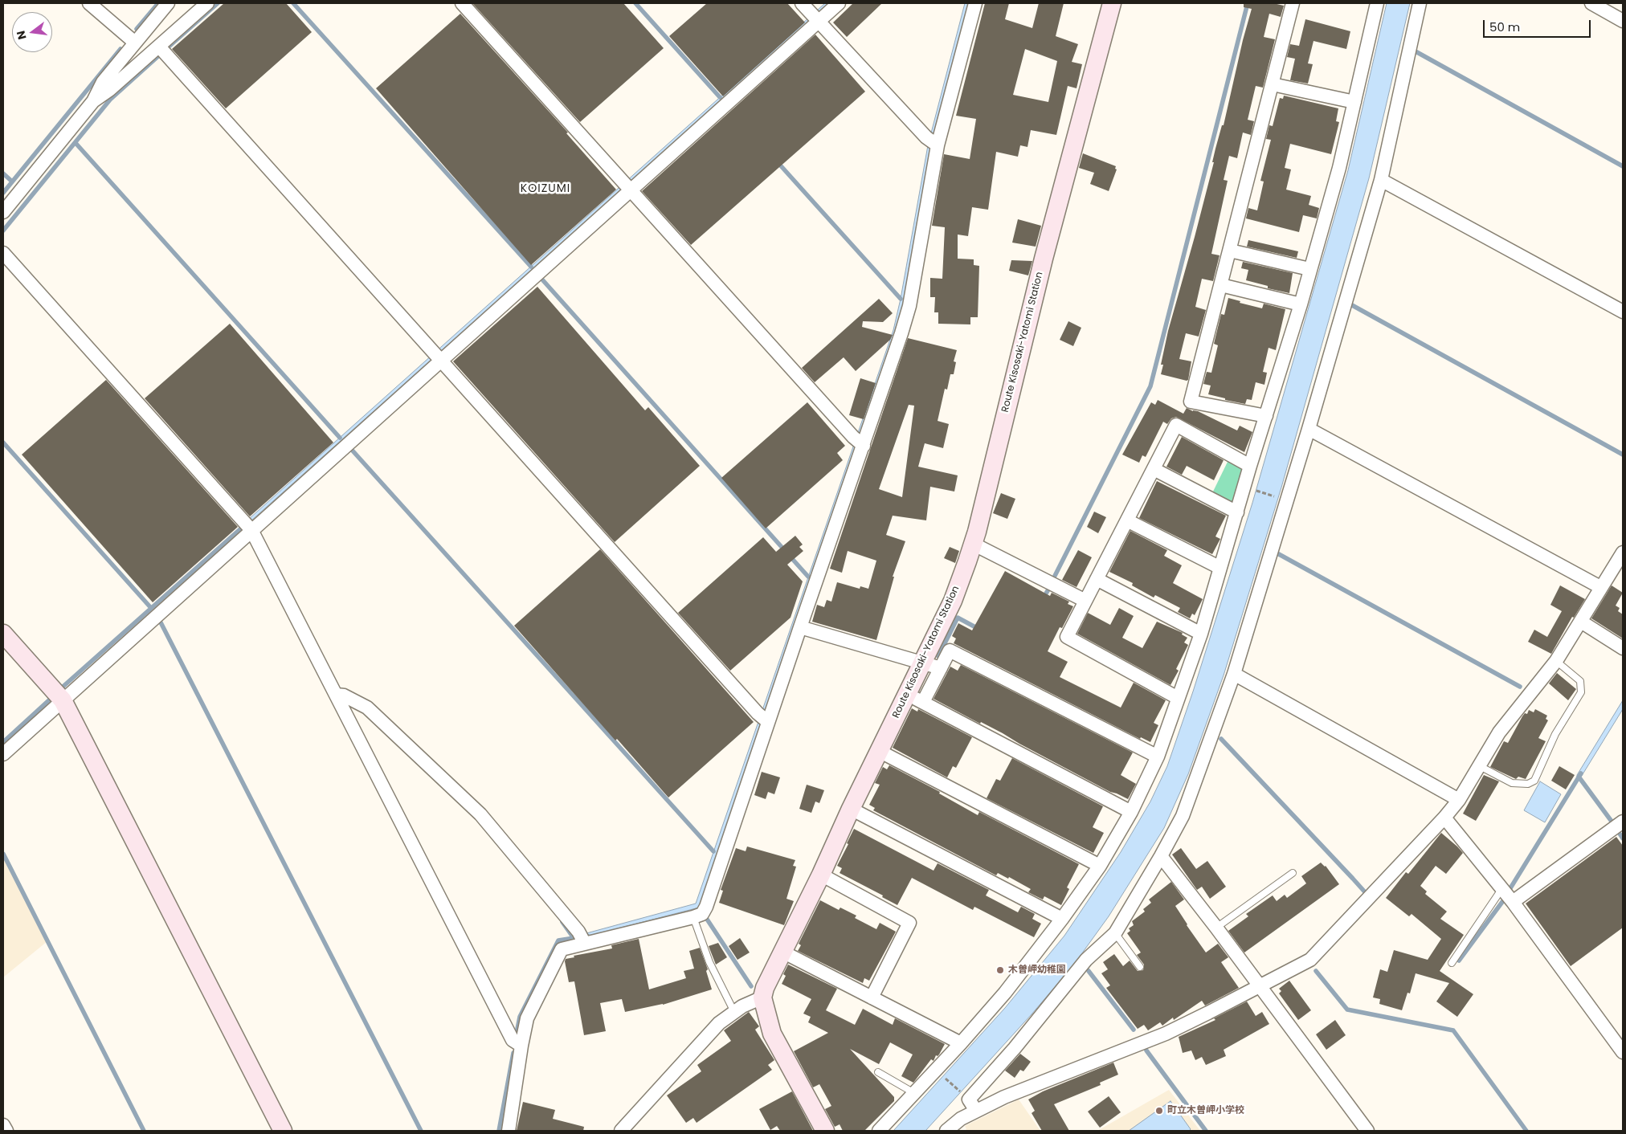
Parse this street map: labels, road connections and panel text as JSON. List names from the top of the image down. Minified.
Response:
{"streets":{"main road":["Route Kisosaki-Yatomi Station"]},"districts":["KOIZUMI"],"places":["木曽岬幼稚園","町立木曽岬小学校"],"scale_bar":"50 m","north":"left"}
